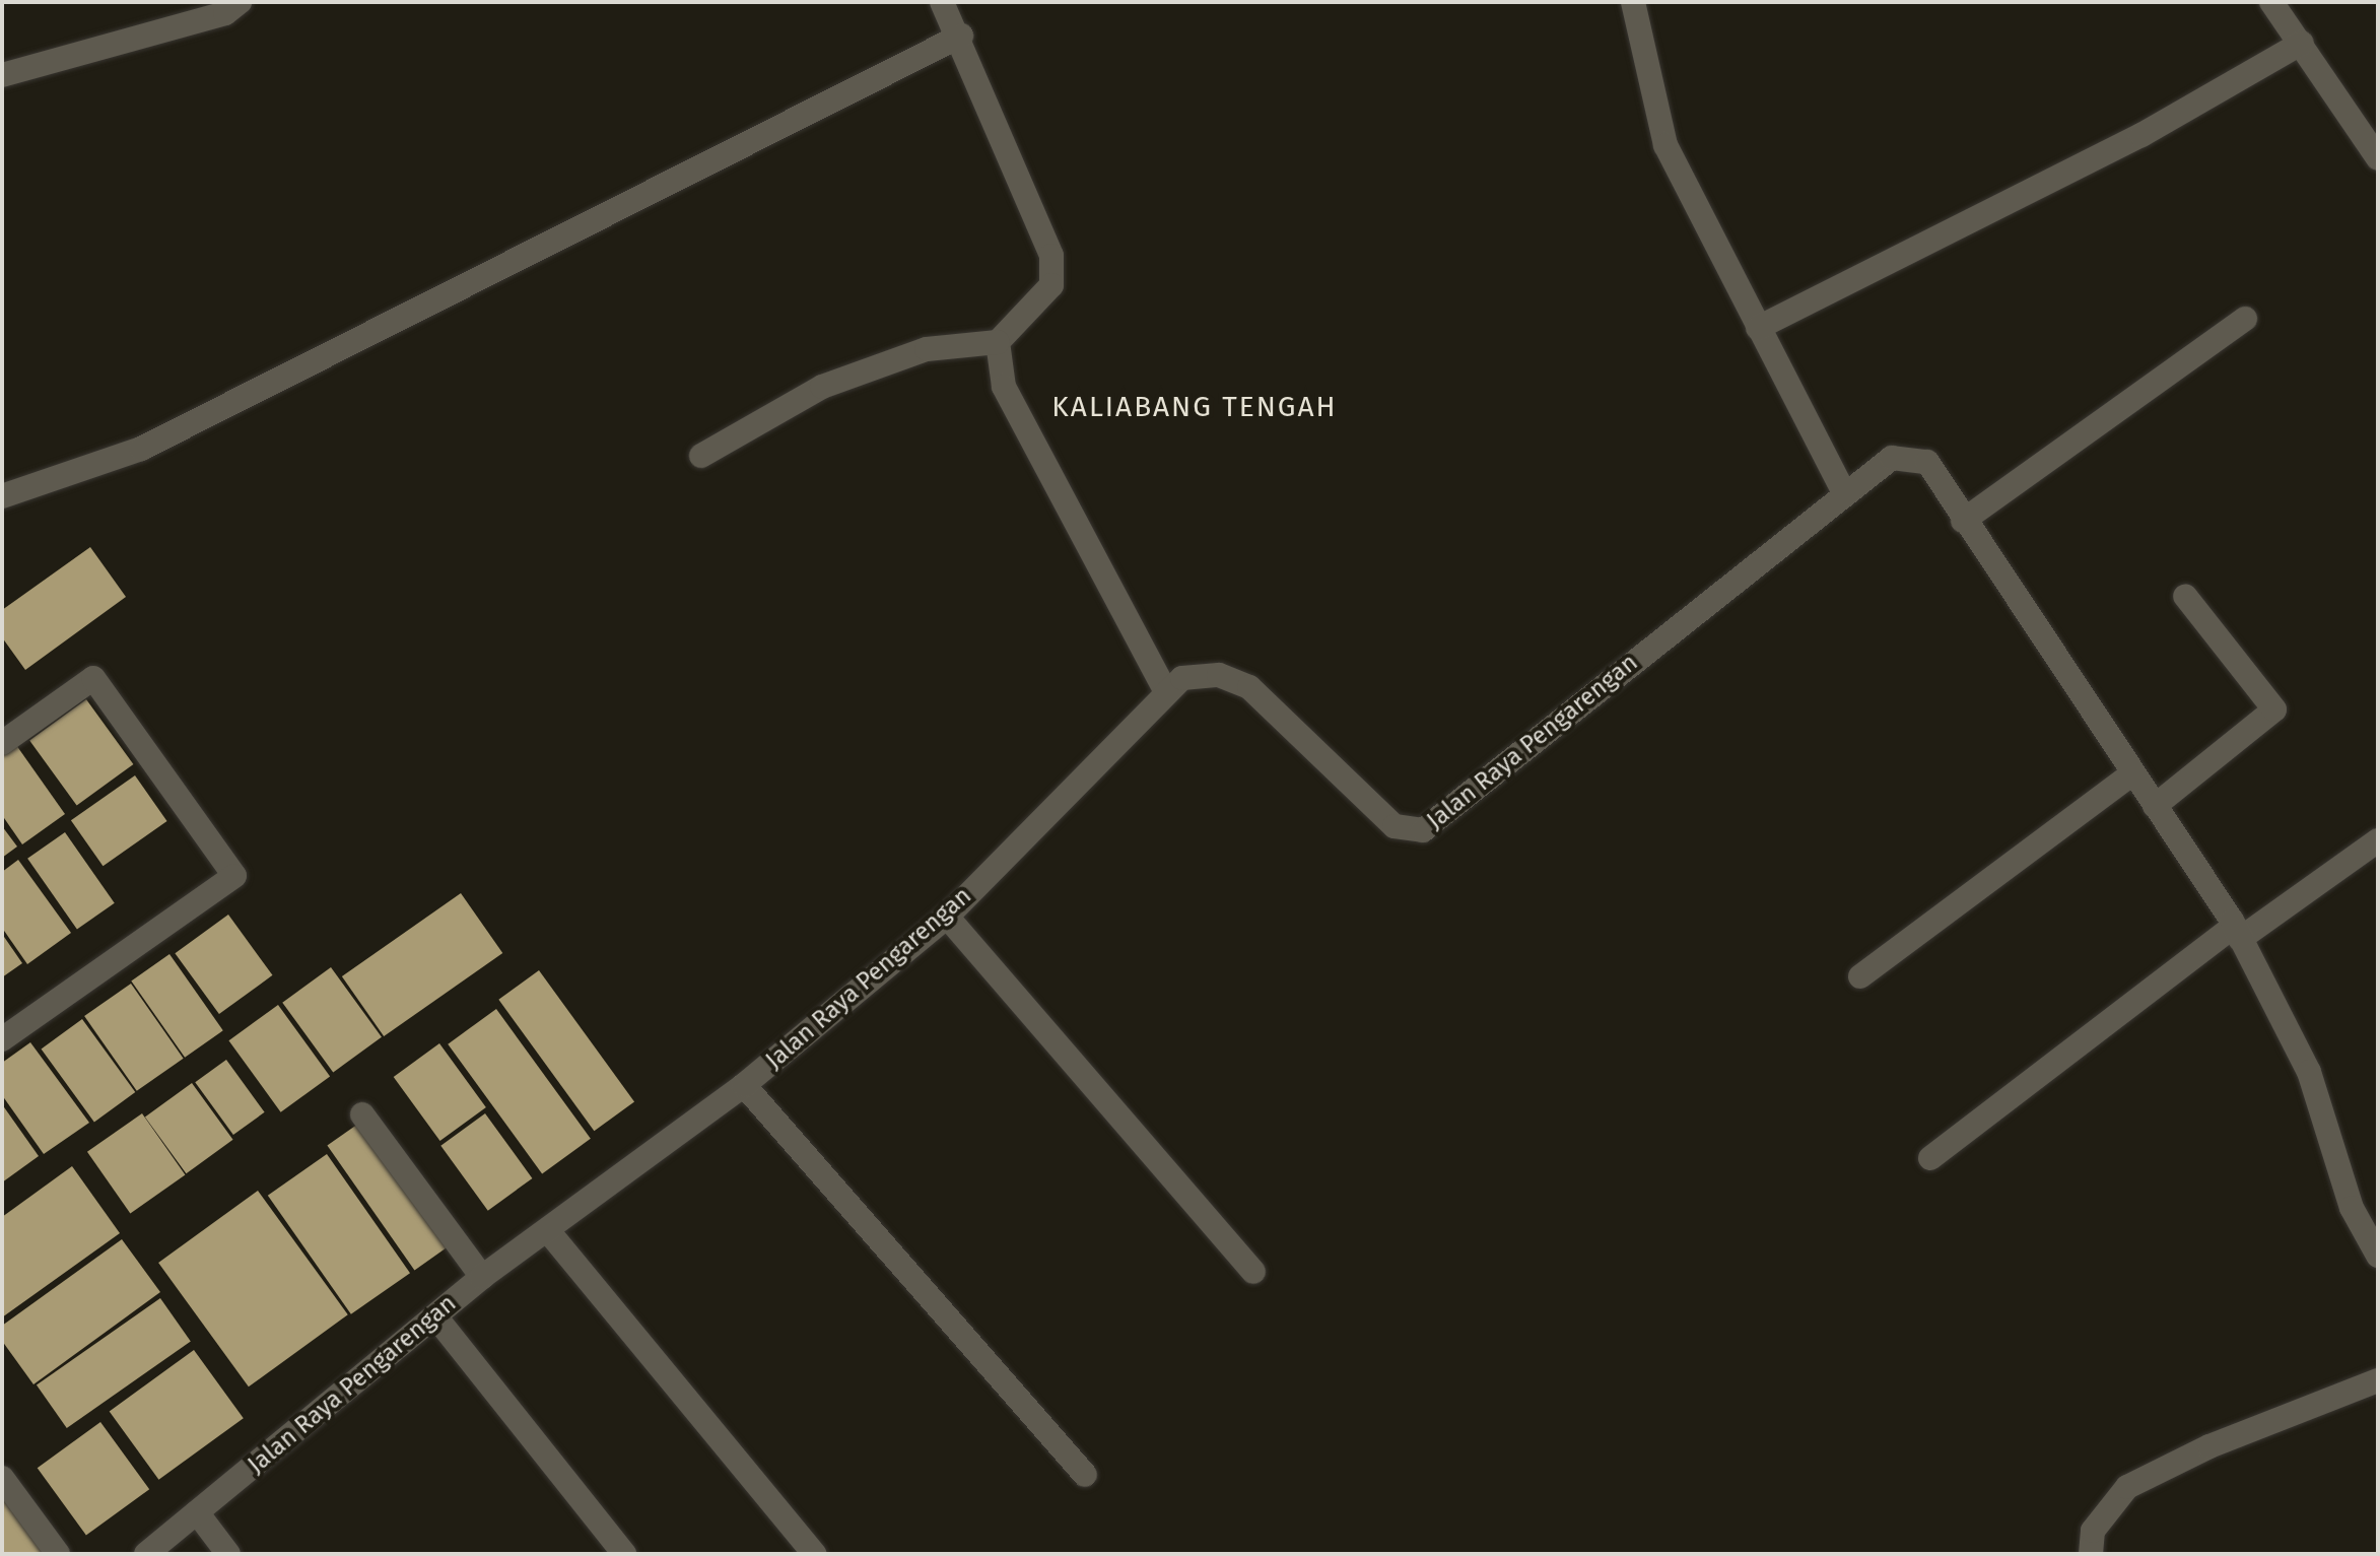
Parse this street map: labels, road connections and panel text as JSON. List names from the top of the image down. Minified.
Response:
{"streets":{"street":["Jalan Raya Pengarengan"]},"districts":["KALIABANG TENGAH"]}
